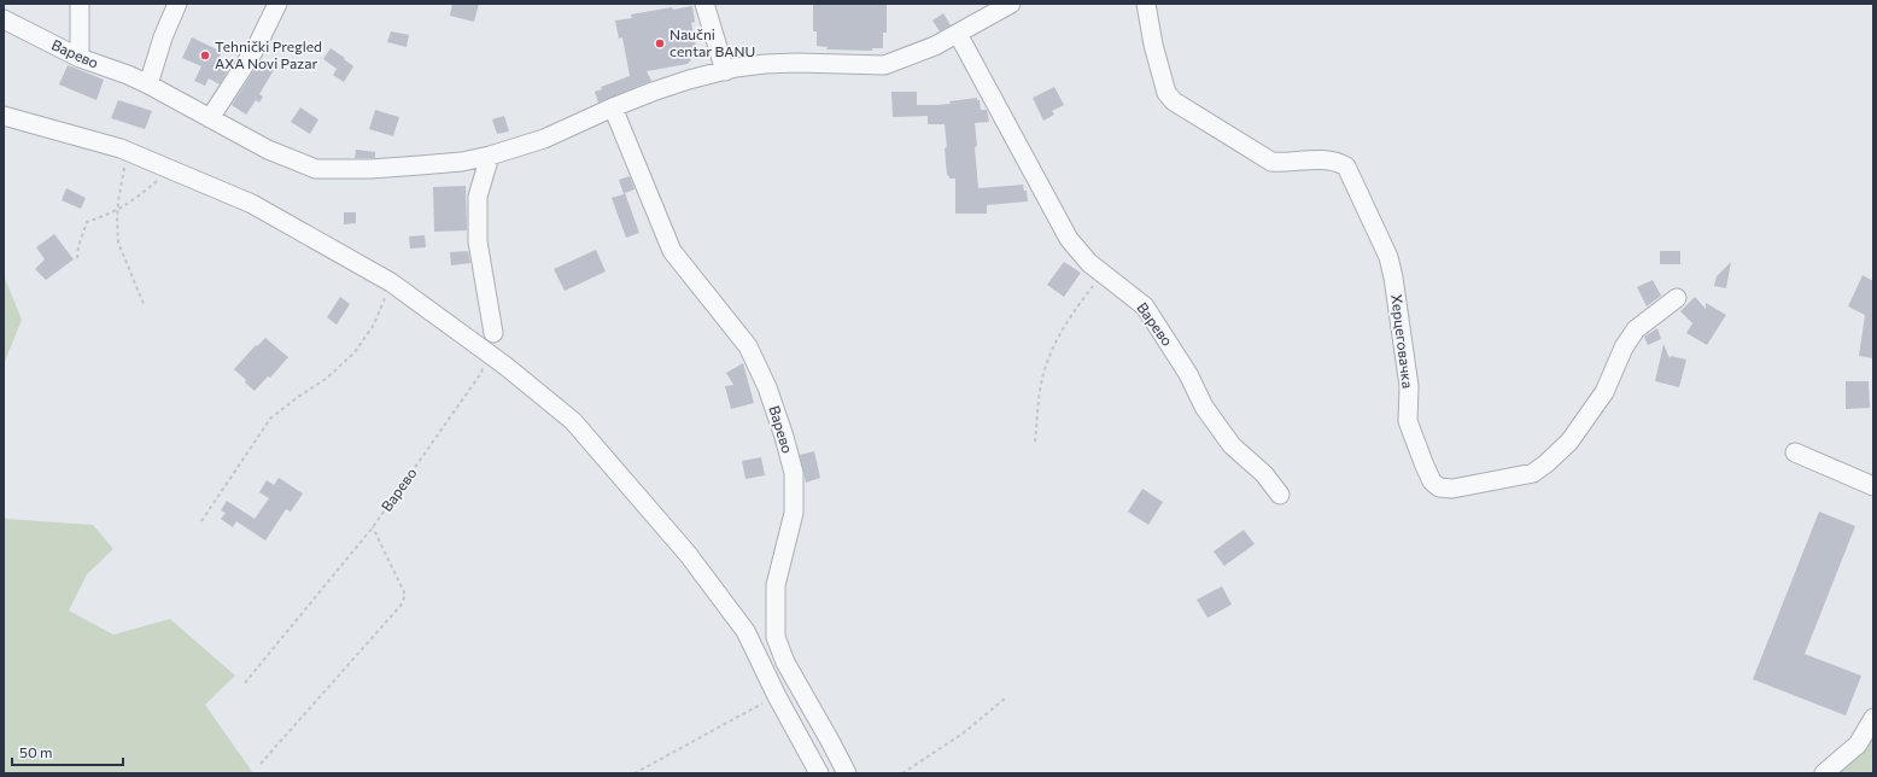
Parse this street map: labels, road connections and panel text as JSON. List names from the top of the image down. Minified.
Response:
{"streets":{"street":["Варево","Херцеговачка"]},"places":["Naučni centar BANU","Tehnički Pregled AXA Novi Pazar"],"scale_bar":"50 m"}
